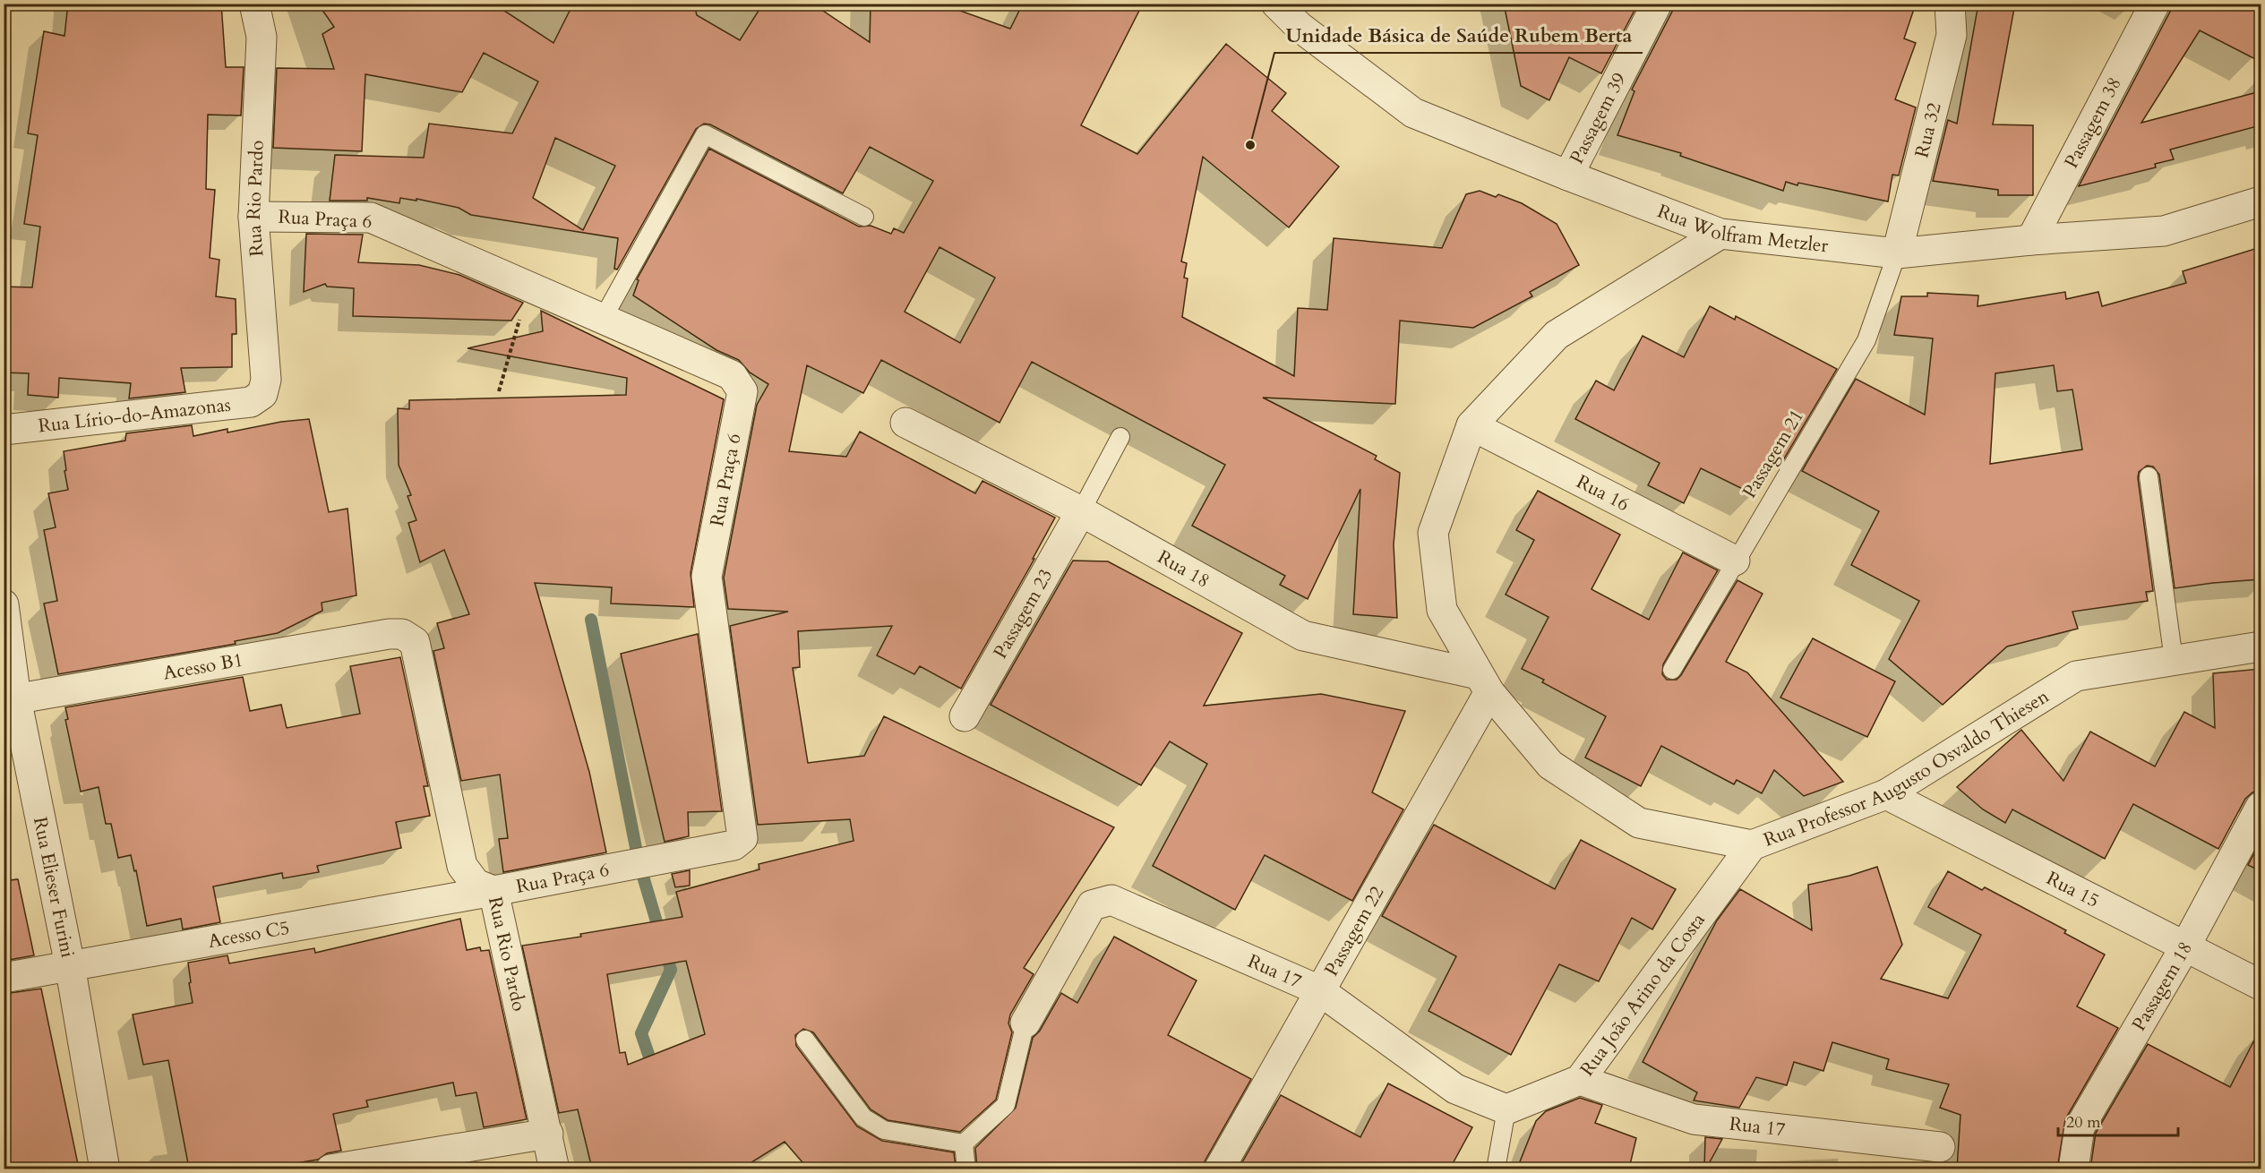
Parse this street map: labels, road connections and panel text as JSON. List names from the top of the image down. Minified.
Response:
{"streets":{"street":["Passagem 39","Passagem 38","Rua 32","Rua Rio Pardo","Rua Praça 6","Rua Wolfram Metzler","Rua Lírio-do-Amazonas","Rua 16","Rua 18","Passagem 23","Acesso B1","Rua Professor Augusto Osvaldo Thiesen","Rua Elieser Furini","Rua 15","Passagem 22","Acesso C5","Rua 17","Passagem 18","Rua João Arino da Costa"],"lane":["Passagem 21"]},"crossings":[["Passagem 39","Rua Wolfram Metzler"],["Passagem 38","Rua Wolfram Metzler"],["Rua 32","Rua Wolfram Metzler"],["Rua 32","Passagem 21"],["Rua Rio Pardo","Rua Praça 6"],["Rua Rio Pardo","Rua Lírio-do-Amazonas"],["Rua Rio Pardo","Acesso B1"],["Rua Rio Pardo","Acesso C5"],["Rua Praça 6","Acesso C5"],["Rua Wolfram Metzler","Passagem 21"],["Rua Wolfram Metzler","Rua Professor Augusto Osvaldo Thiesen"],["Passagem 21","Rua 16"],["Rua 16","Rua Professor Augusto Osvaldo Thiesen"],["Rua 18","Passagem 23"],["Rua 18","Rua Professor Augusto Osvaldo Thiesen"],["Rua 18","Passagem 22"],["Acesso B1","Rua Elieser Furini"],["Rua Professor Augusto Osvaldo Thiesen","Rua 15"],["Rua Professor Augusto Osvaldo Thiesen","Passagem 22"],["Rua Professor Augusto Osvaldo Thiesen","Rua João Arino da Costa"],["Rua Elieser Furini","Acesso C5"],["Rua 15","Passagem 18"],["Passagem 22","Rua 17"],["Rua 17","Rua João Arino da Costa"]],"places":["Unidade Básica de Saúde Rubem Berta"],"scale_bar":"20 m"}
